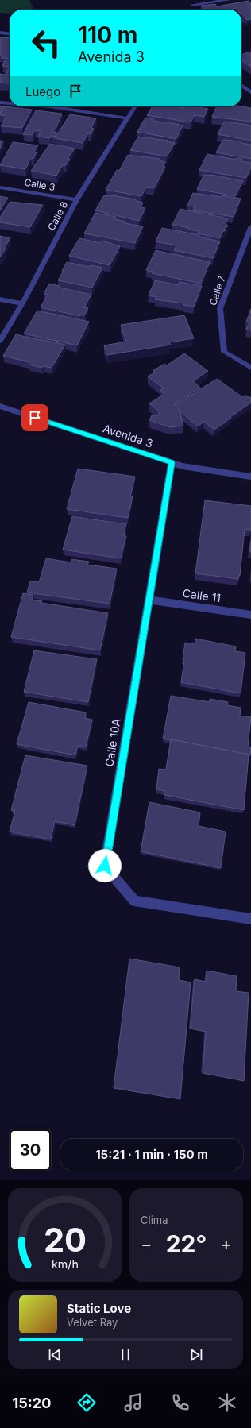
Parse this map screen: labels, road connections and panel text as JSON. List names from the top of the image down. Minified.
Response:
{"streets":{"street":["Calle 3","Calle 6","Calle 7","Avenida 3","Calle 11","Calle 10A"]},"crossings":[["Calle 3","Calle 6"],["Avenida 3","Calle 10A"],["Calle 11","Calle 10A"]],"page":{"turn":["110 m","Avenida 3"],"then":"Luego","limit":"30","trip":"15:21 · 1 min · 150 m","tile":"Clima","heat":["−","22°","+"],"song":["Static Love","Velvet Ray"],"tabs":"15:20","gauge":["20","km/h"]}}
